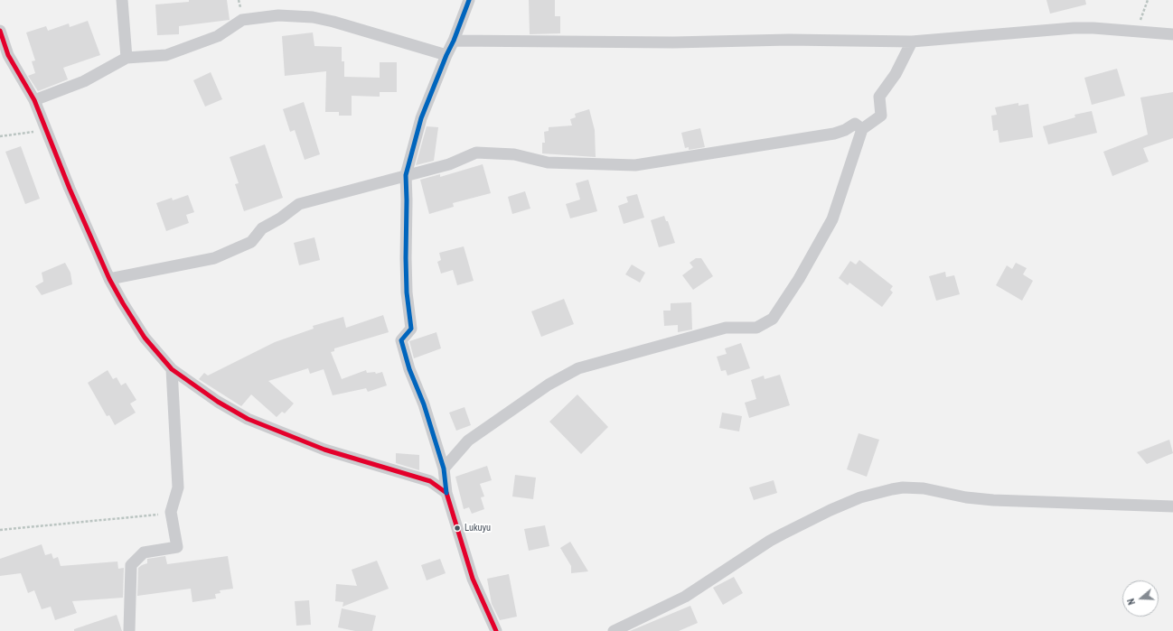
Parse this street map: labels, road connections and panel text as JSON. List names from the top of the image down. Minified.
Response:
{"places":["Lukuyu"],"north":"left"}
